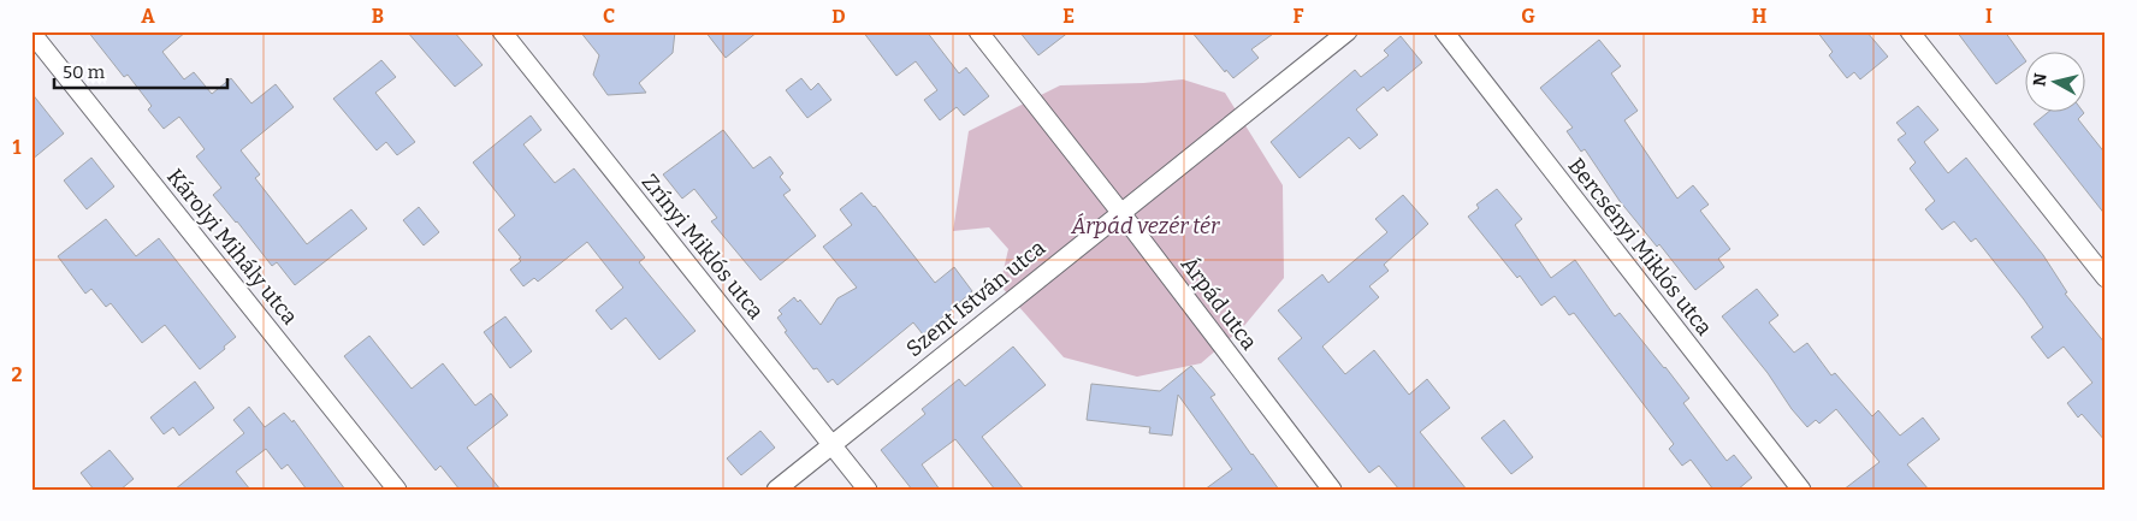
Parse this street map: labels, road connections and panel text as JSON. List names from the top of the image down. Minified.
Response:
{"streets":{"street":["Károlyi Mihály utca","Zrínyi Miklós utca","Bercsényi Miklós utca","Szent István utca","Árpád utca"]},"crossings":[["Zrínyi Miklós utca","Szent István utca"],["Szent István utca","Árpád utca"]],"parks":["Árpád vezér tér"],"scale_bar":"50 m","north":"left","grid":{"columns":["A","B","C","D","E","F","G","H","I"],"rows":["1","2"]}}
